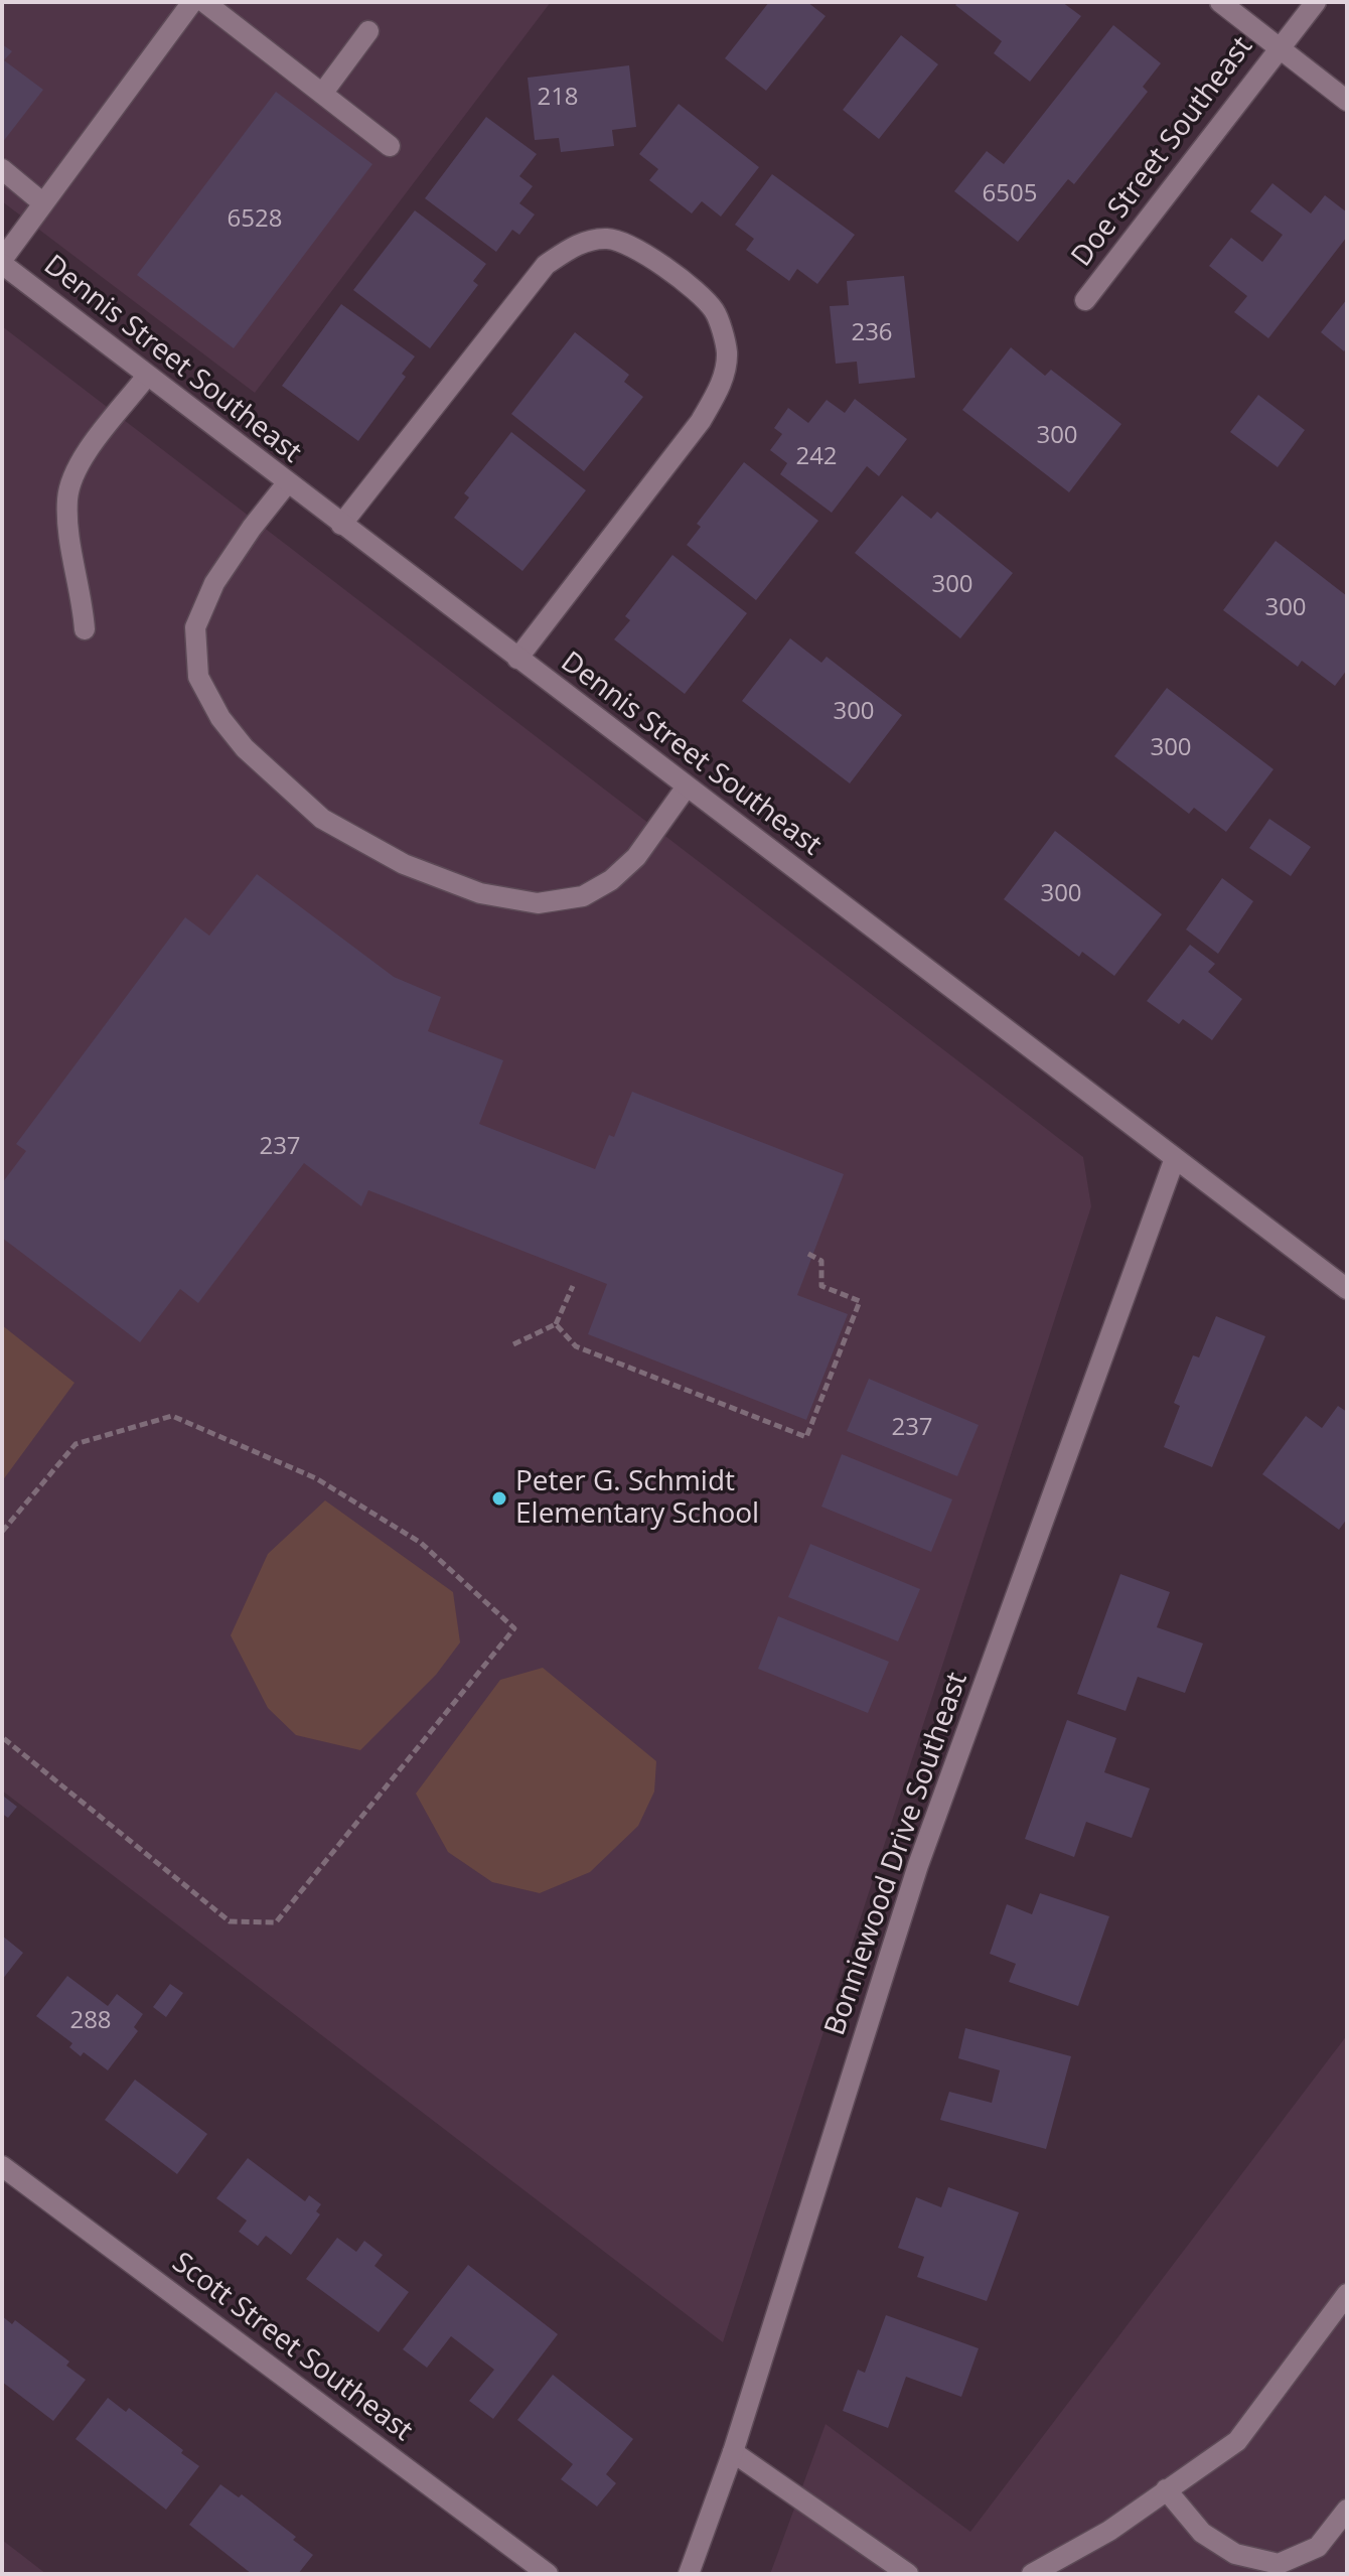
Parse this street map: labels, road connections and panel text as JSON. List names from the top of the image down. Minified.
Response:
{"streets":{"street":["Doe Street Southeast","Dennis Street Southeast","Bonniewood Drive Southeast","Scott Street Southeast"]},"crossings":[["Dennis Street Southeast","Bonniewood Drive Southeast"]],"places":["Peter G. Schmidt Elementary School"],"house_numbers":["218","6505","6528","236","300","242","300","300","300","300","300","237","237","288"]}
